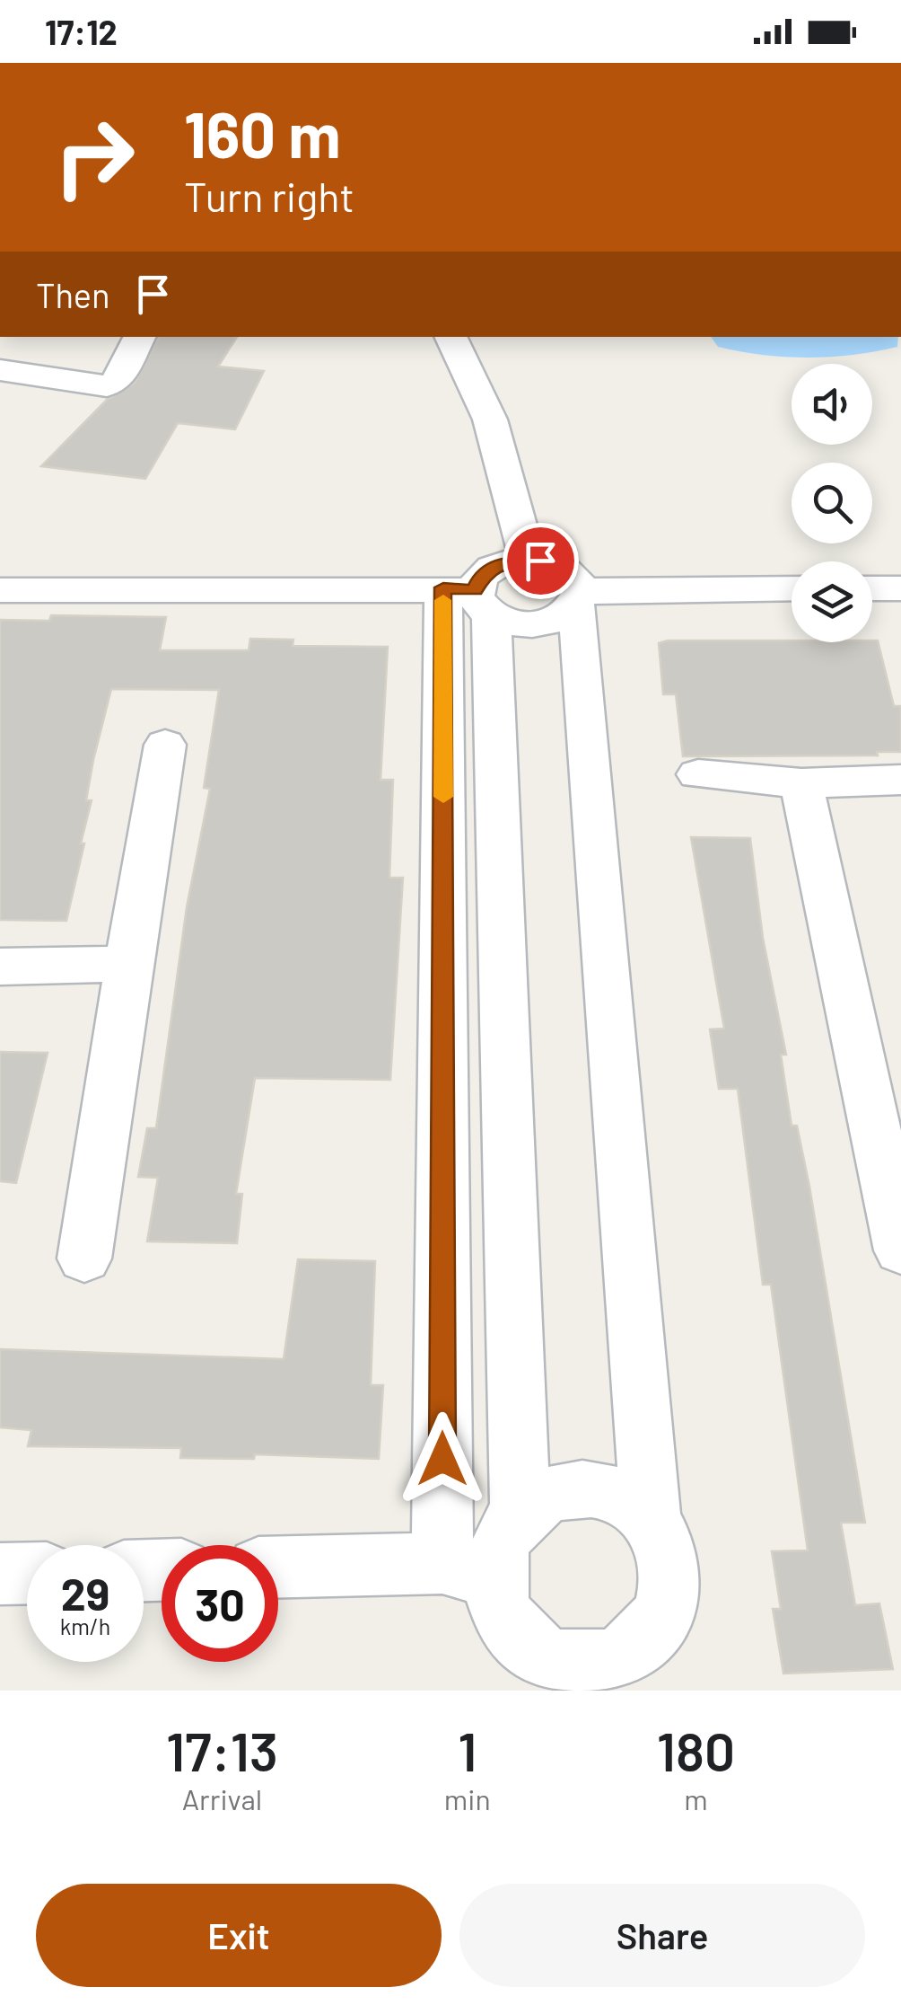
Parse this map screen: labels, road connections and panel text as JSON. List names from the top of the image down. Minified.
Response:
{"page":{"status":"17:12","turn":["160 m","Turn right"],"then":"Then","speed":"29 km/h","limit":"30","eta":["17:13","Arrival","1","min","180","m"],"buttons":["Exit","Share"]}}
